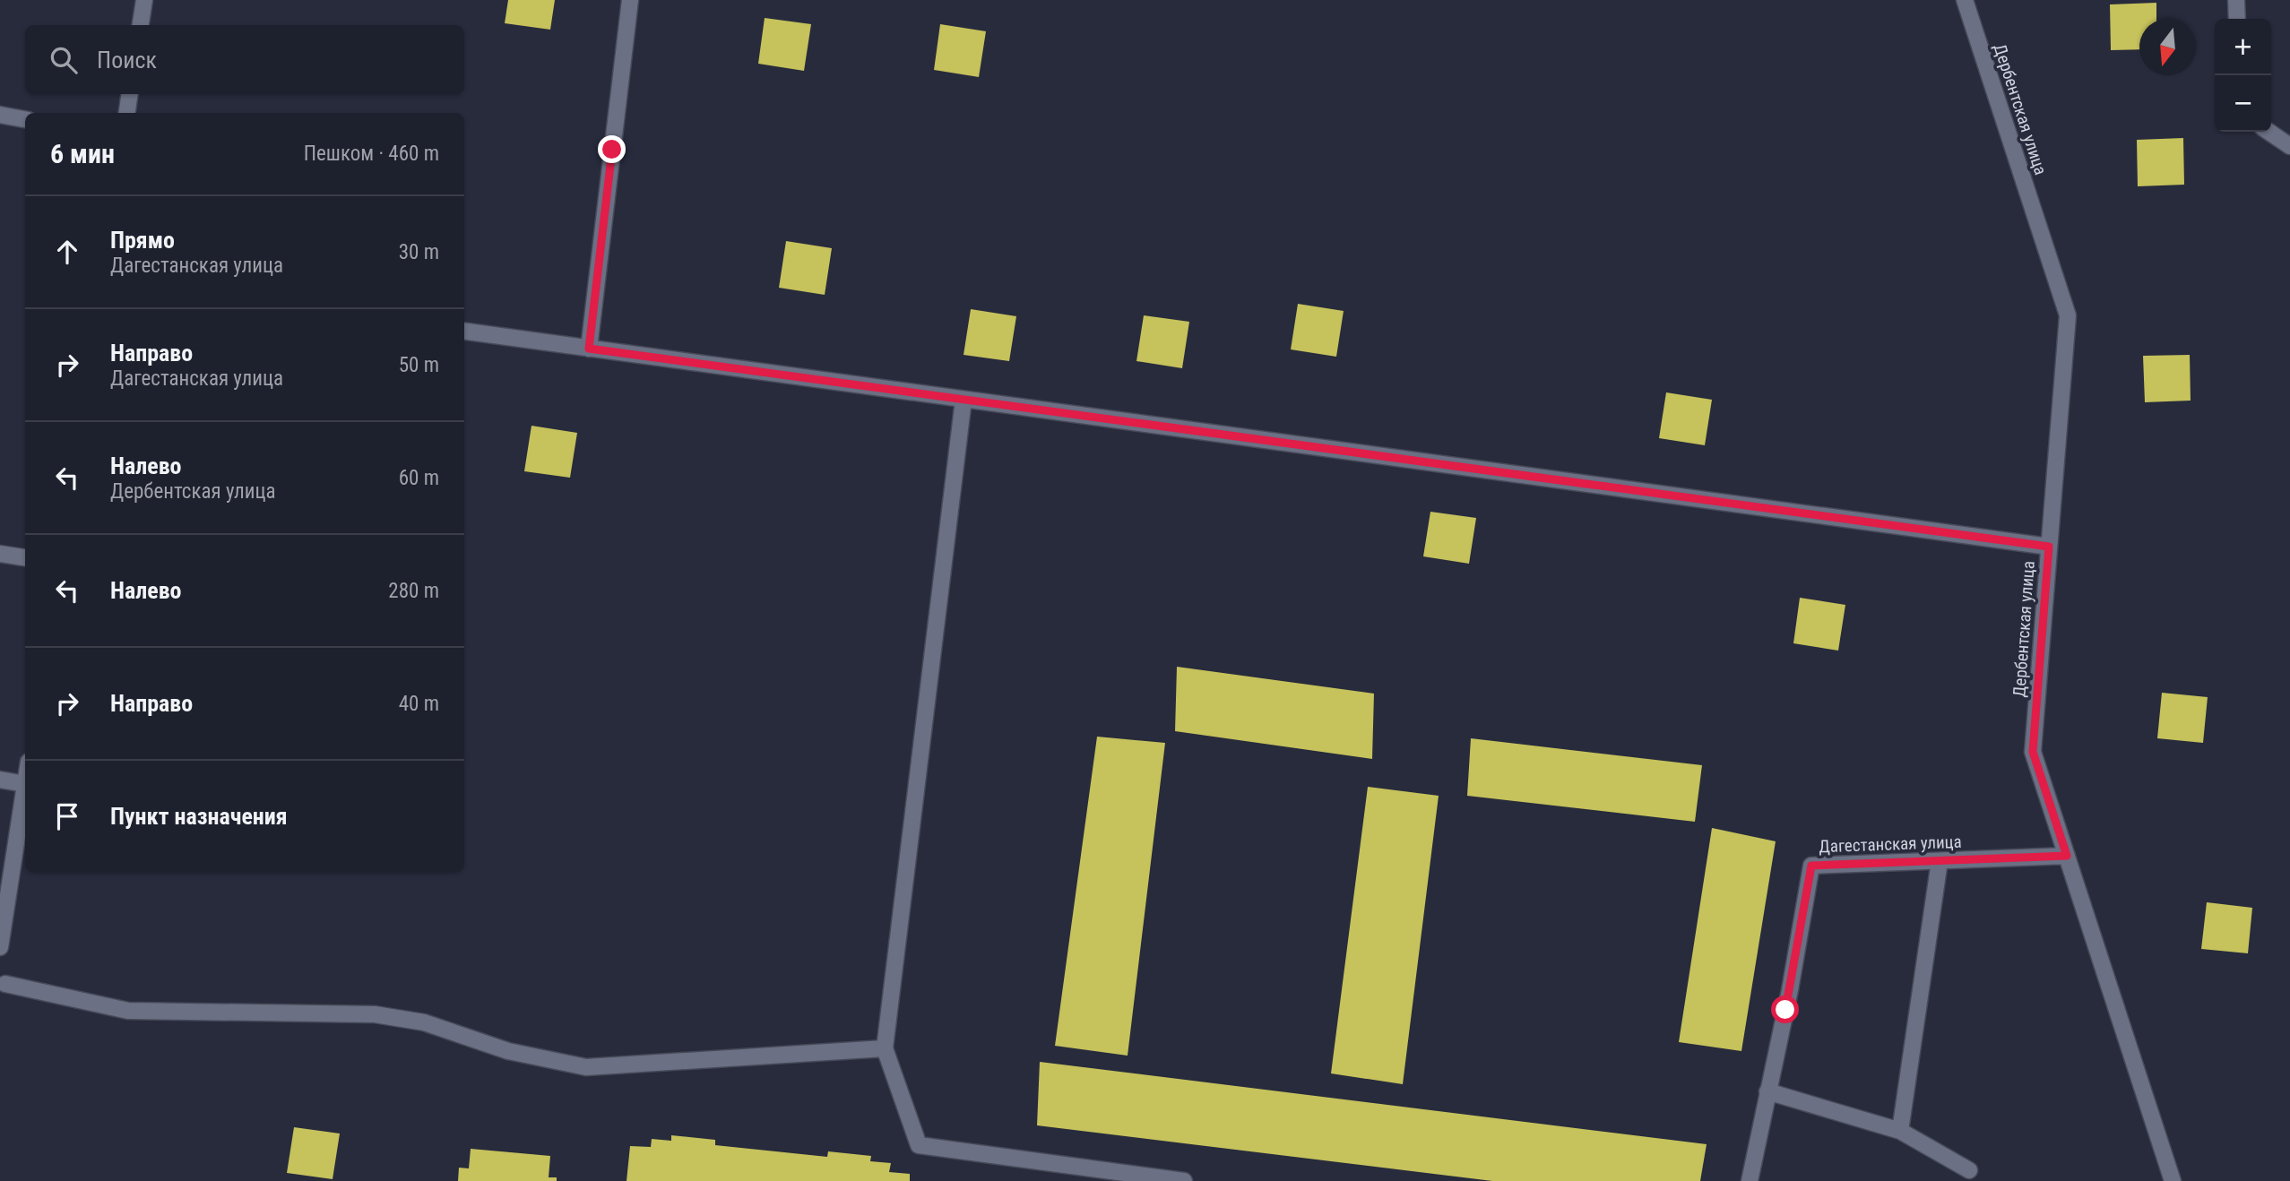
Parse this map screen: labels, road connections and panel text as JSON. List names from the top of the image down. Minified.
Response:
{"streets":{"street":["Дербентская улица","Дагестанская улица"]},"crossings":[["Дербентская улица","Дагестанская улица"]],"north":"bottom","page":{"map_buttons":["+","−"],"search":"Поиск","heading":["6 мин","Пешком · 460 m"],"list":[["Прямо","Дагестанская улица","30 m"],["Направо","Дагестанская улица","50 m"],["Налево","Дербентская улица","60 m"],["Налево","280 m"],["Направо","40 m"],"Пункт назначения"]}}
